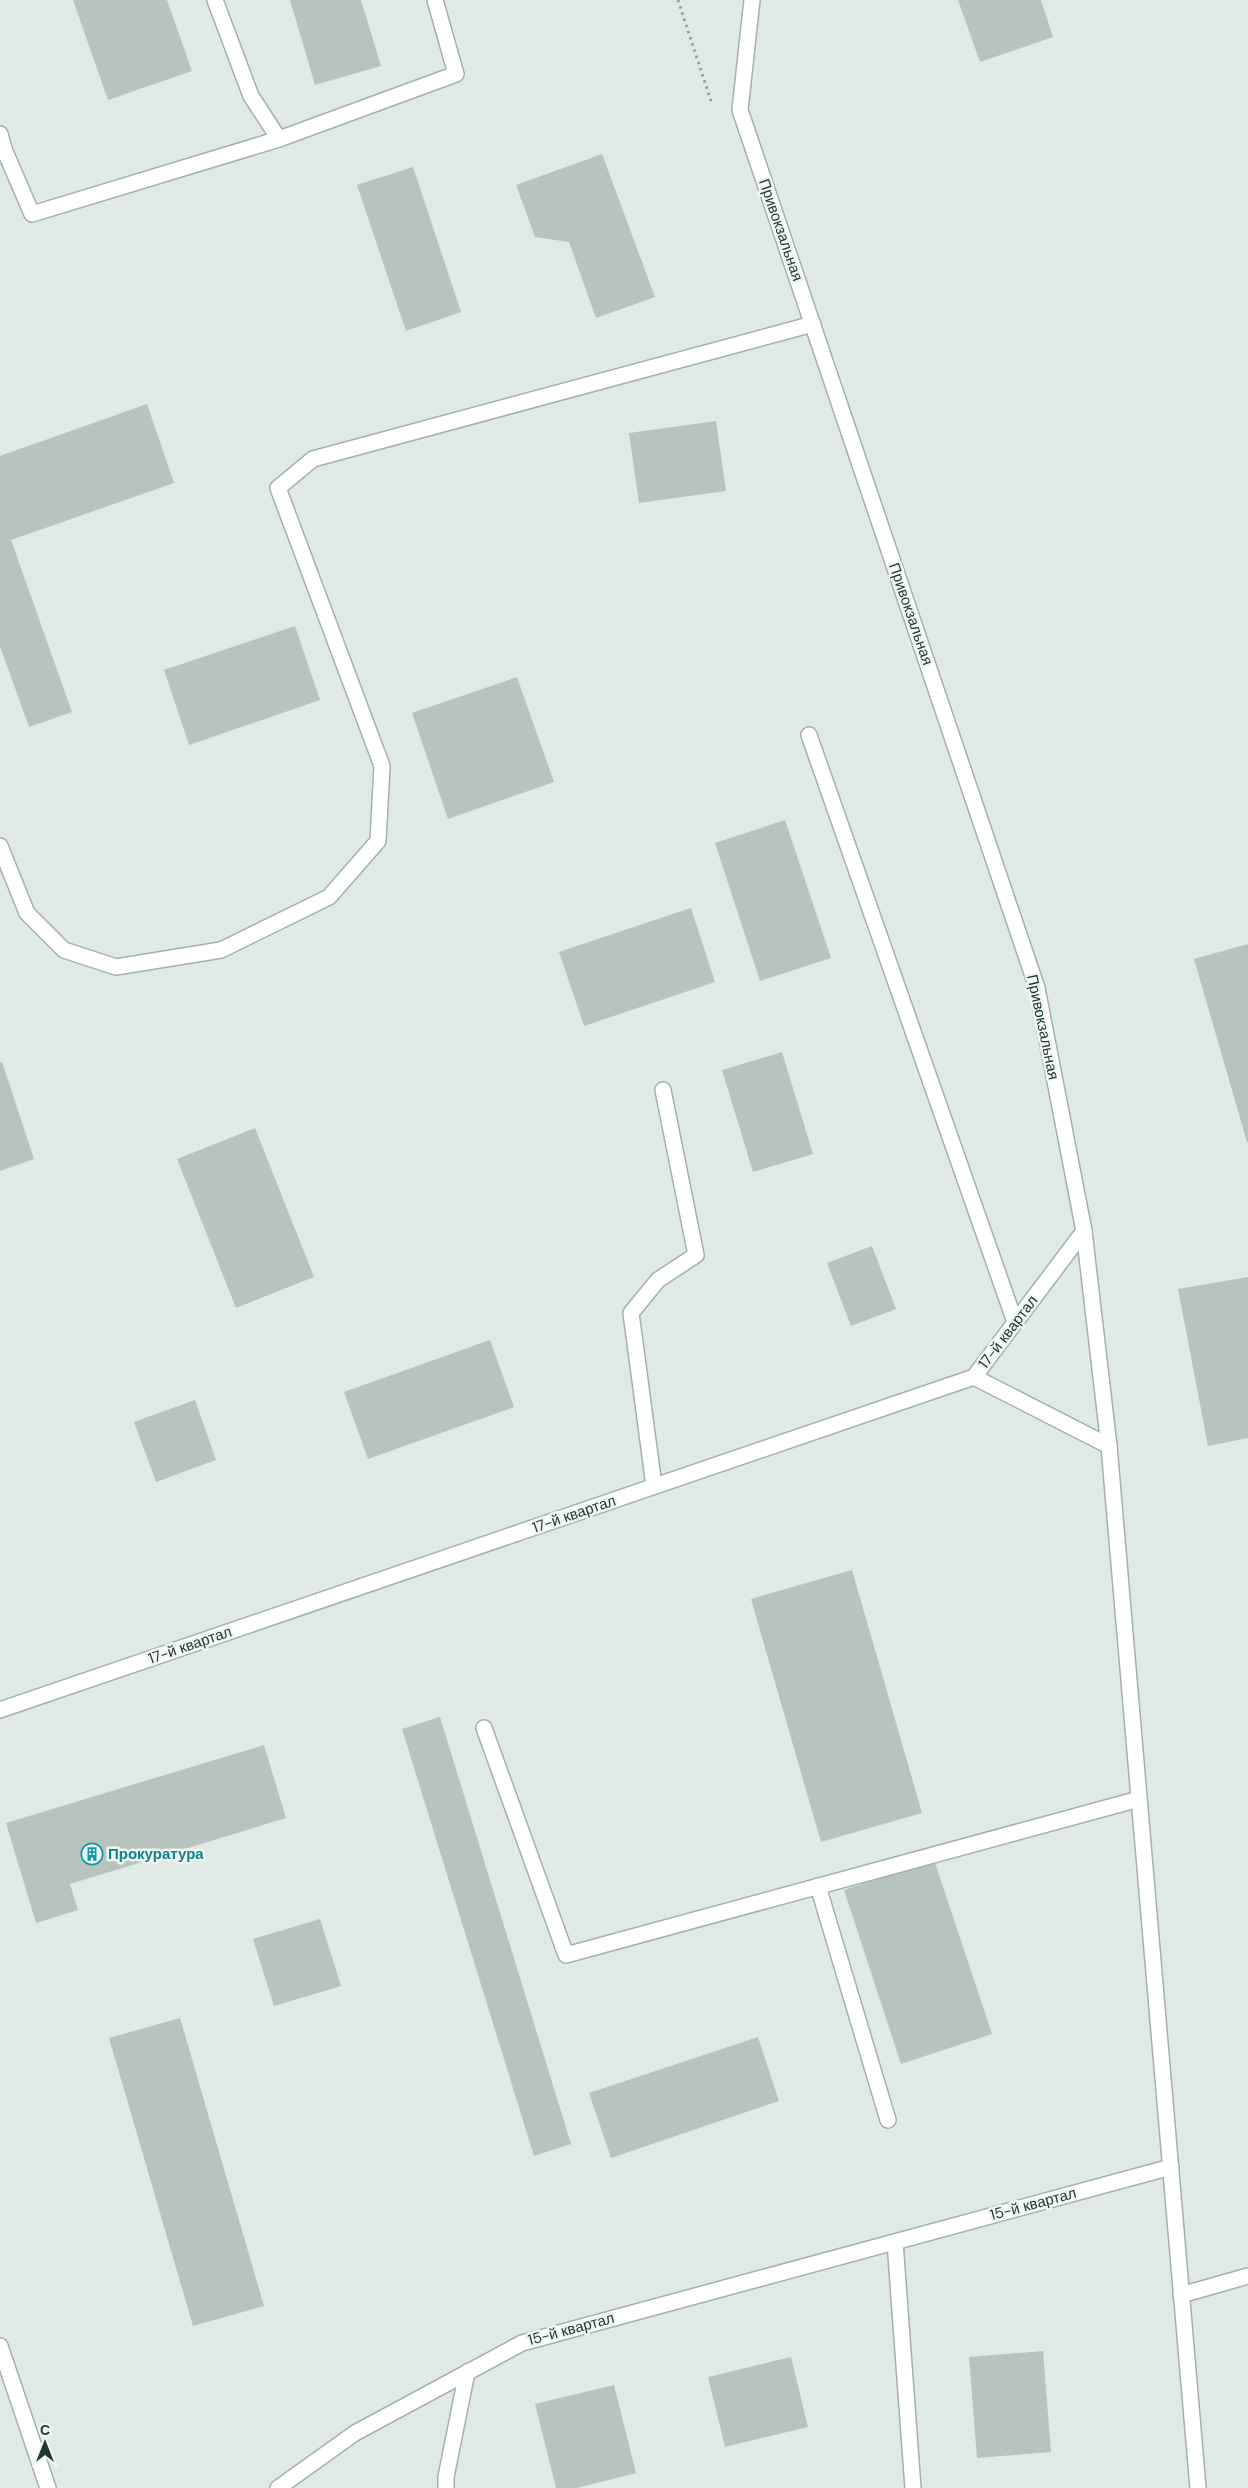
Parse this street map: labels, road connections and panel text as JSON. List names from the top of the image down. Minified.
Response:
{"streets":{"street":["Привокзальная","17-й квартал","15-й квартал"]},"crossings":[["Привокзальная","17-й квартал"],["Привокзальная","15-й квартал"]],"places":{"building":["Прокуратура"]},"north":"top"}
